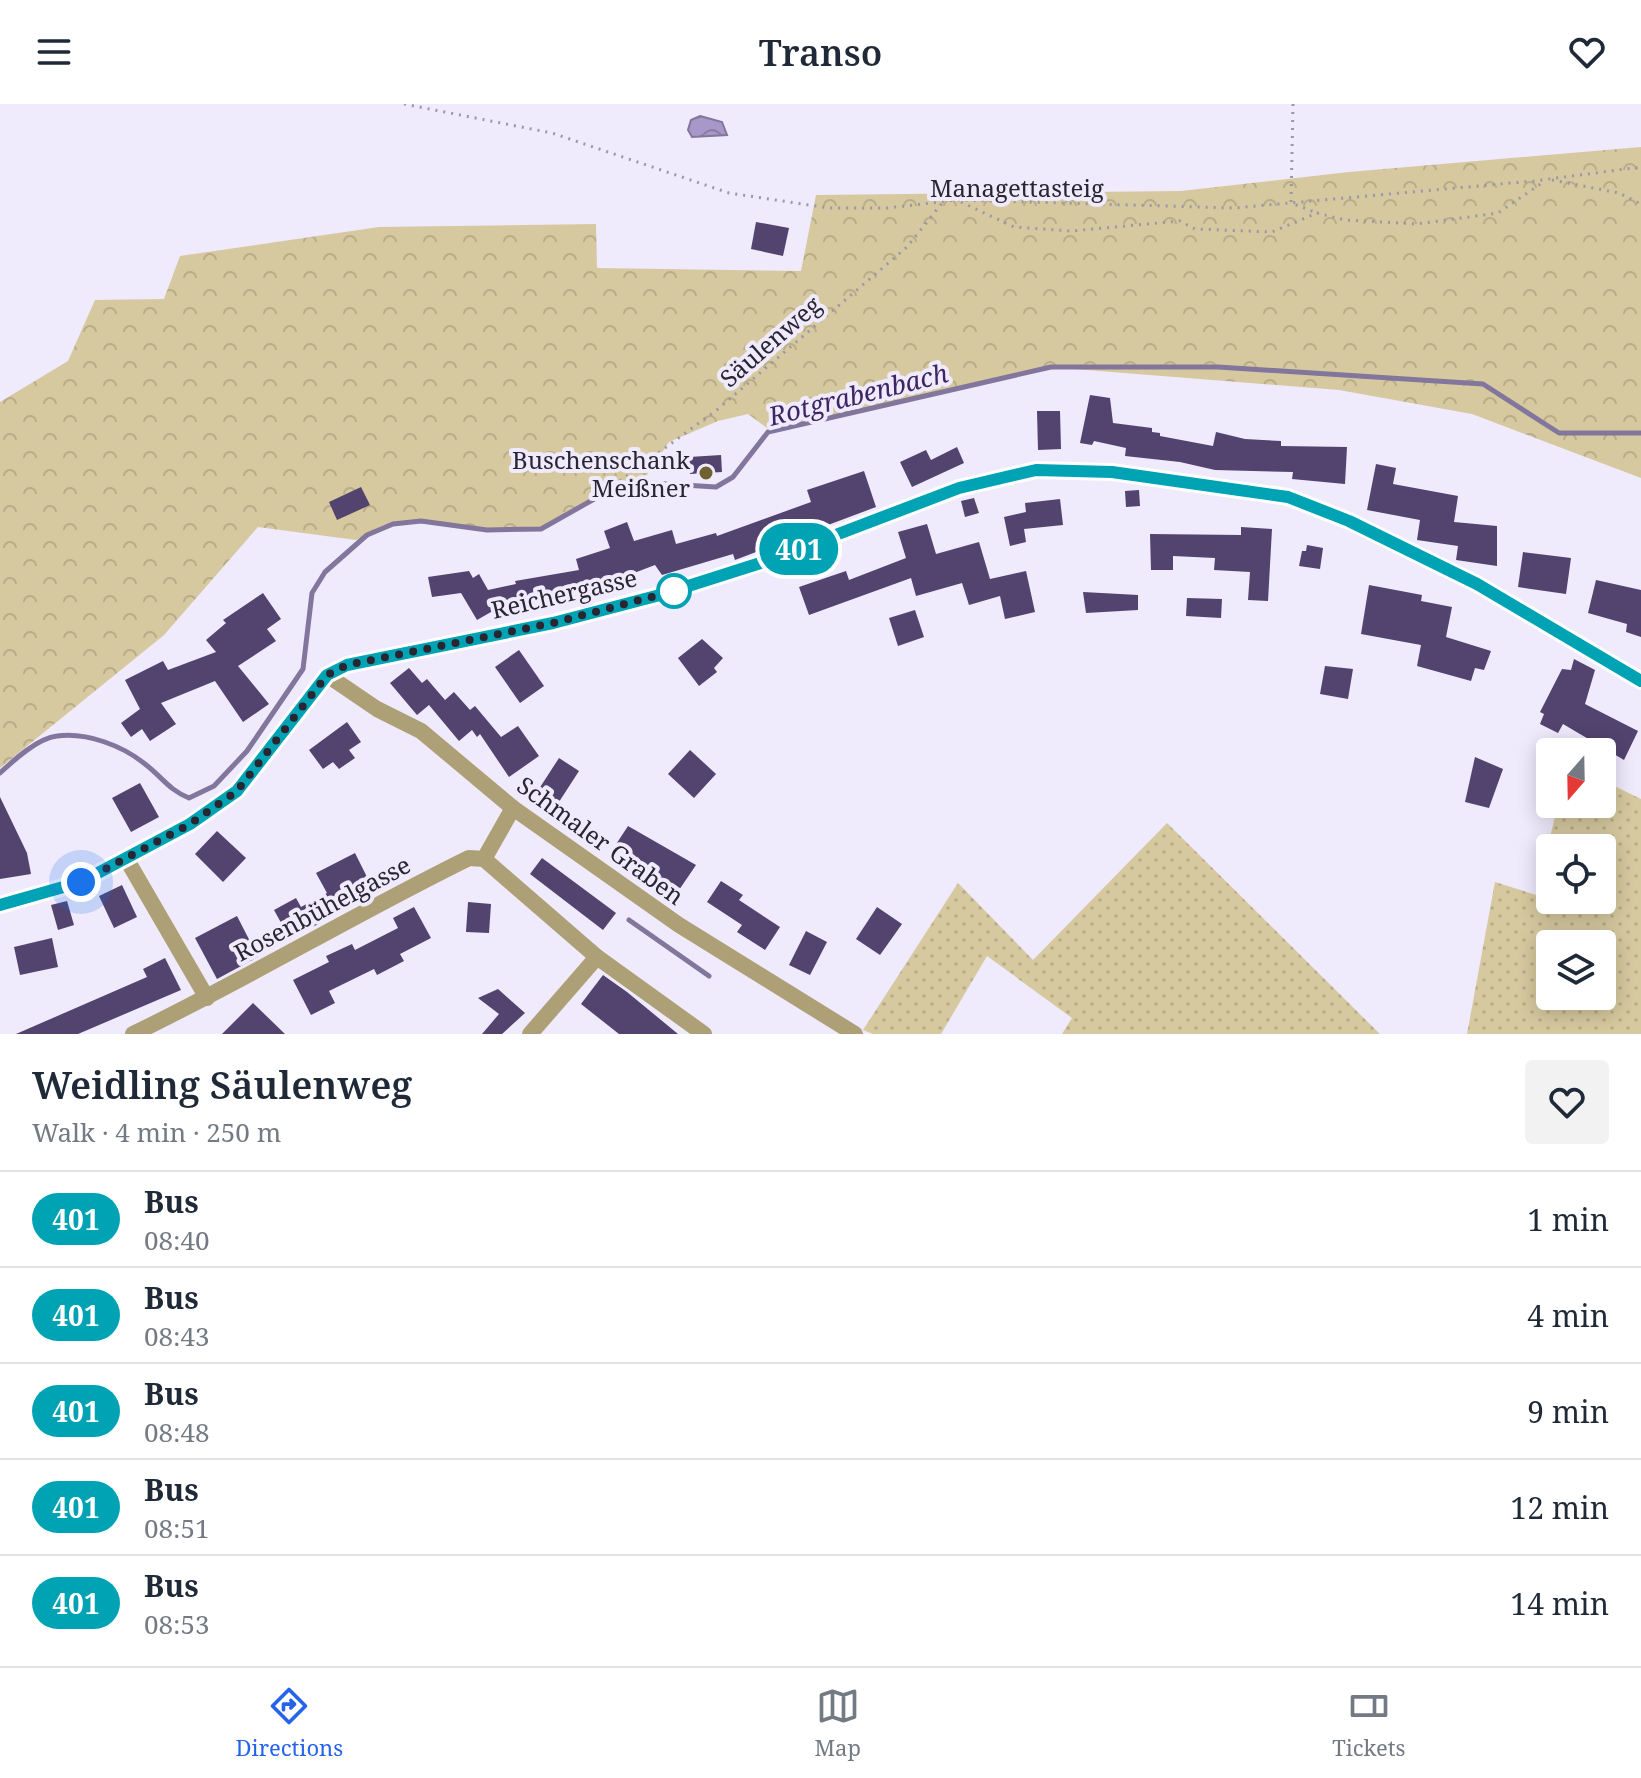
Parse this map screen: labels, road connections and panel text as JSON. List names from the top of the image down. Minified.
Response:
{"streets":{"street":["Reichergasse","Schmaler Graben","Rosenbühelgasse"],"path":["Managettasteig","Säulenweg"]},"crossings":[["Managettasteig","Säulenweg"],["Reichergasse","Schmaler Graben"]],"water":["Rotgrabenbach"],"places":["Buschenschank Meißner"],"lines":["bus line 401"],"north":"bottom","page":{"header":"Transo","on_map":"401","heading":["Weidling Säulenweg","Walk · 4 min · 250 m"],"list":[{"mark":"401","name":"Bus","note":"08:40","value":"1 min"},{"mark":"401","name":"Bus","note":"08:43","value":"4 min"},{"mark":"401","name":"Bus","note":"08:48","value":"9 min"},{"mark":"401","name":"Bus","note":"08:51","value":"12 min"},{"mark":"401","name":"Bus","note":"08:53","value":"14 min"}],"tabs":["Directions","Map","Tickets"]}}
